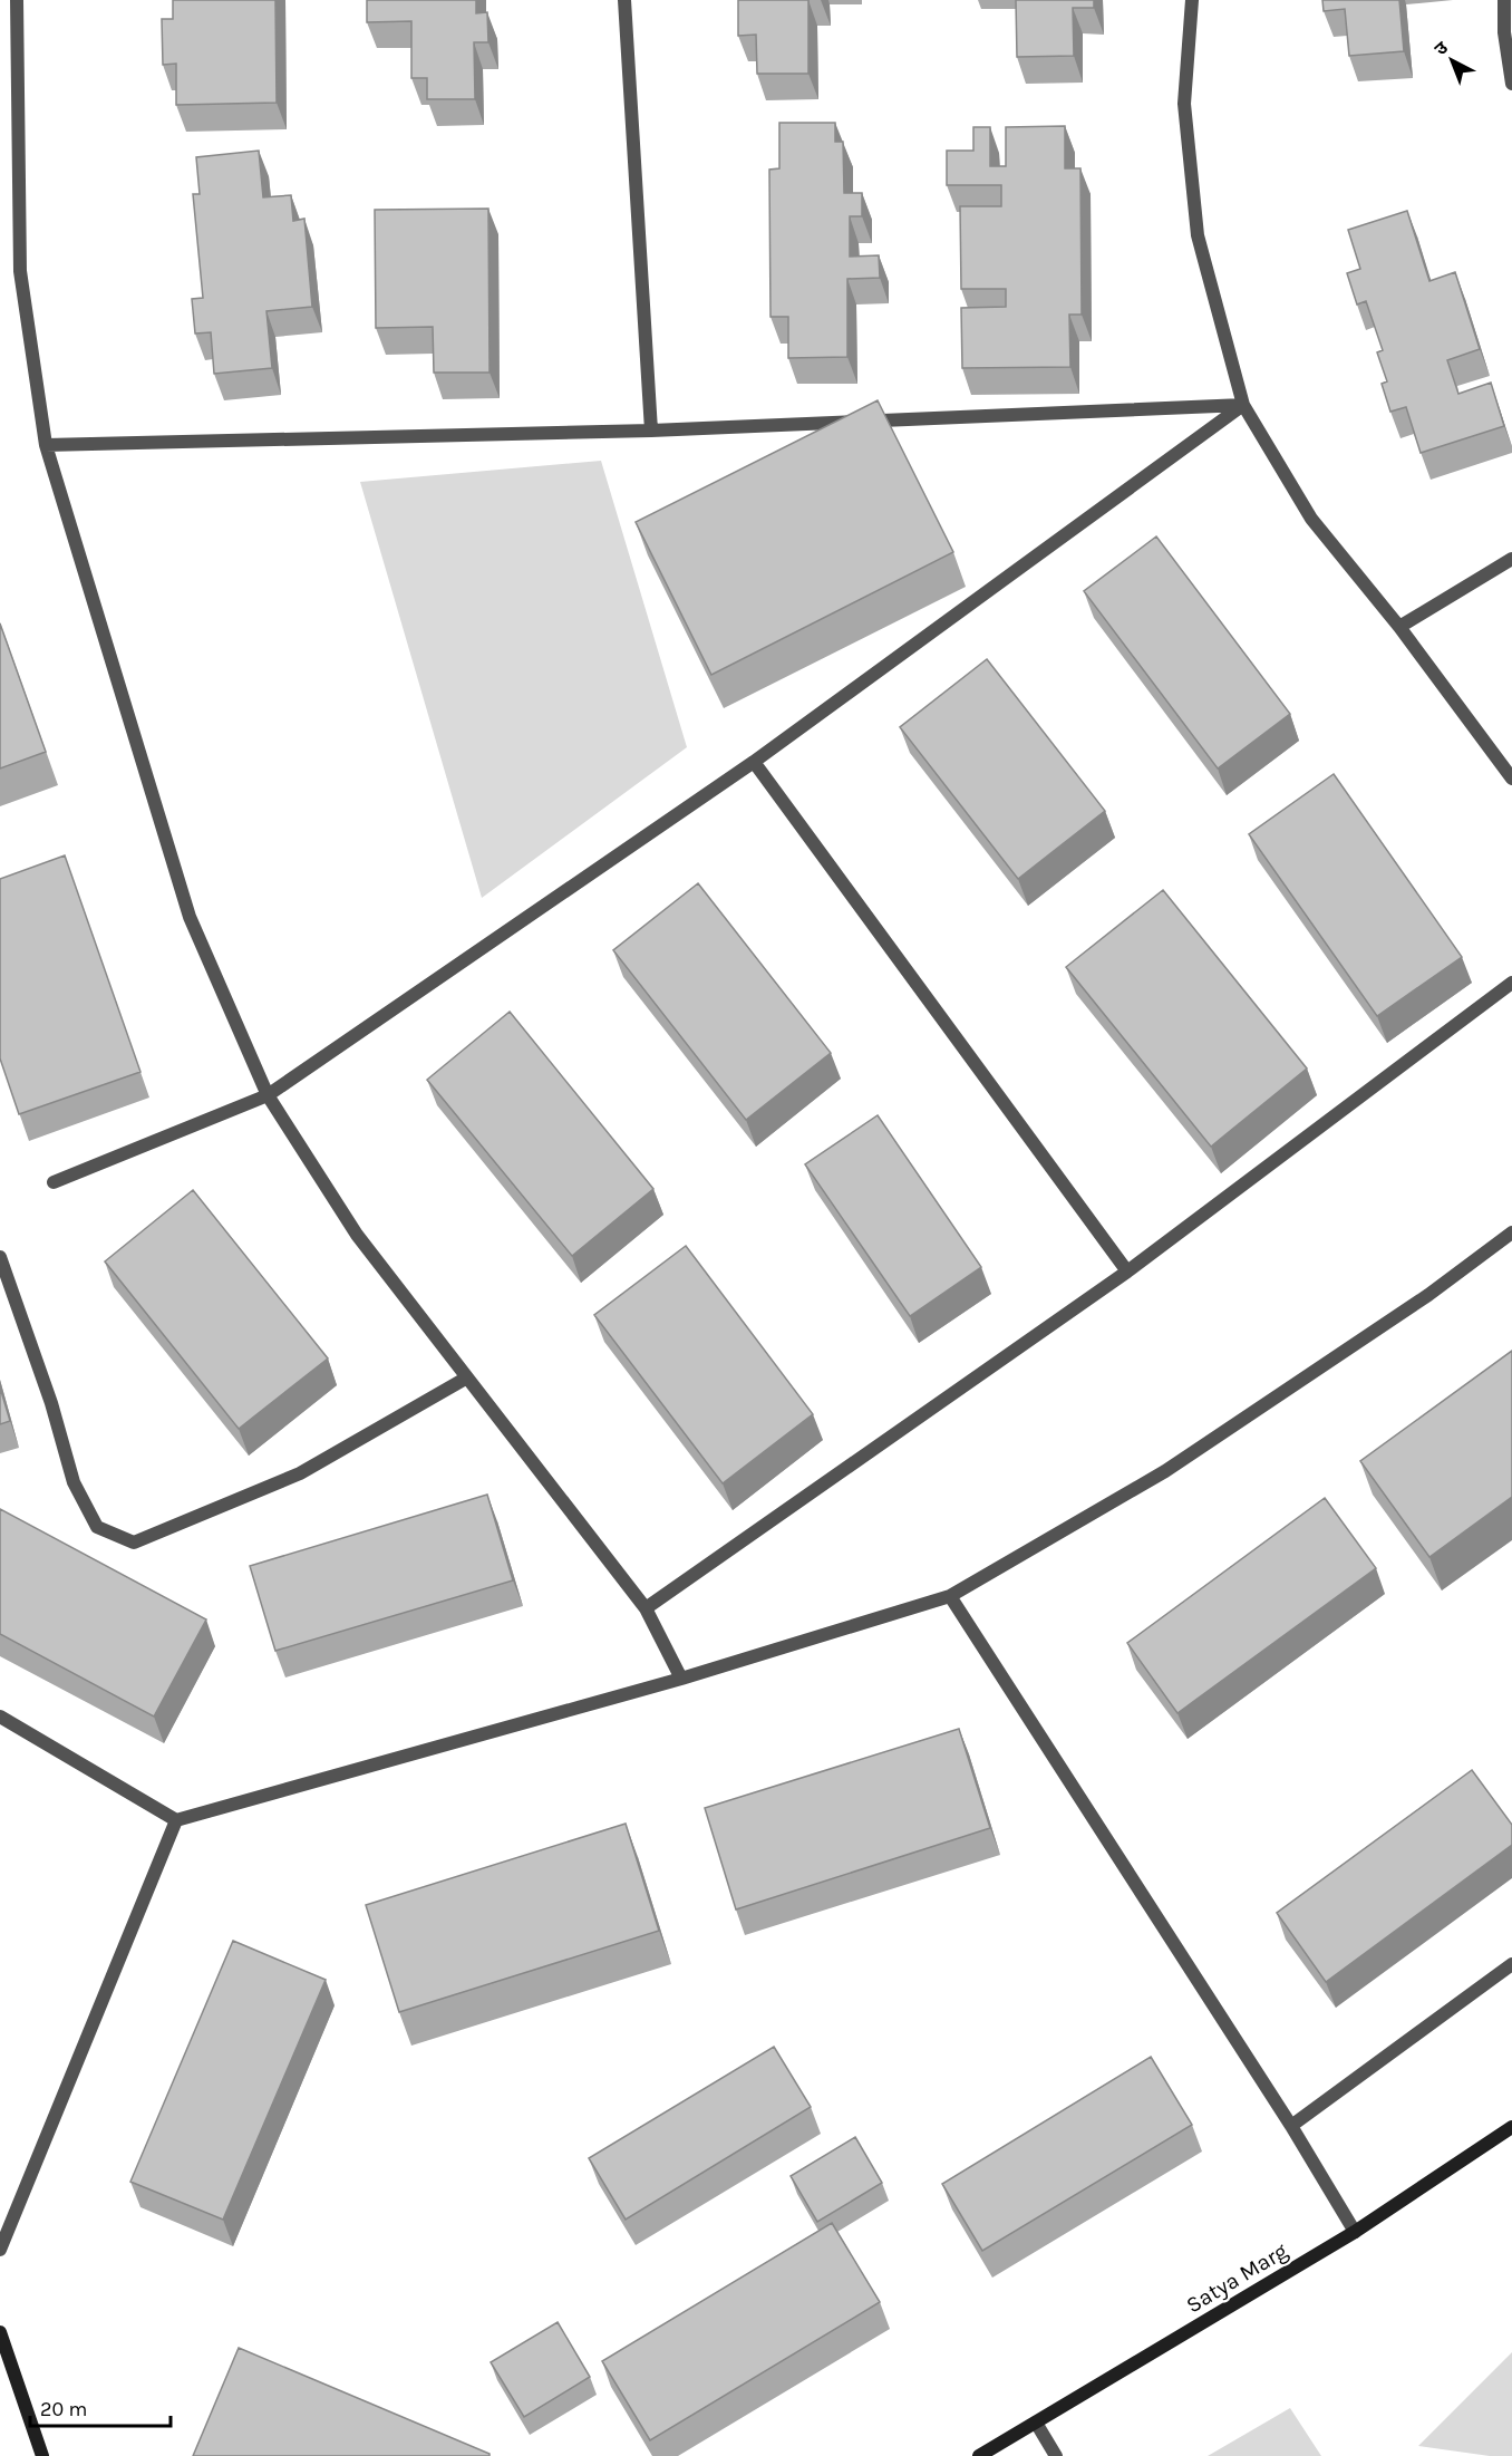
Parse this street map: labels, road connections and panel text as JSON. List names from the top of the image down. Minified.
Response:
{"streets":{"street":["Satya Marg"]},"scale_bar":"20 m","north":"top left"}
